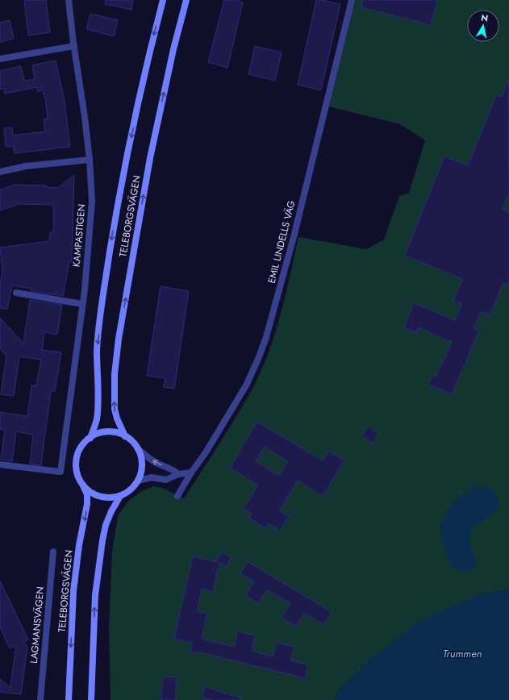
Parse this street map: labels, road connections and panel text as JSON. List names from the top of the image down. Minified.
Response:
{"streets":{"main road":["TELEBORGSVÄGEN"],"street":["KAMPASTIGEN","EMIL LINDELLS VÄG","LAGMANSVÄGEN"]},"water":["Trummen"],"north":"top"}
